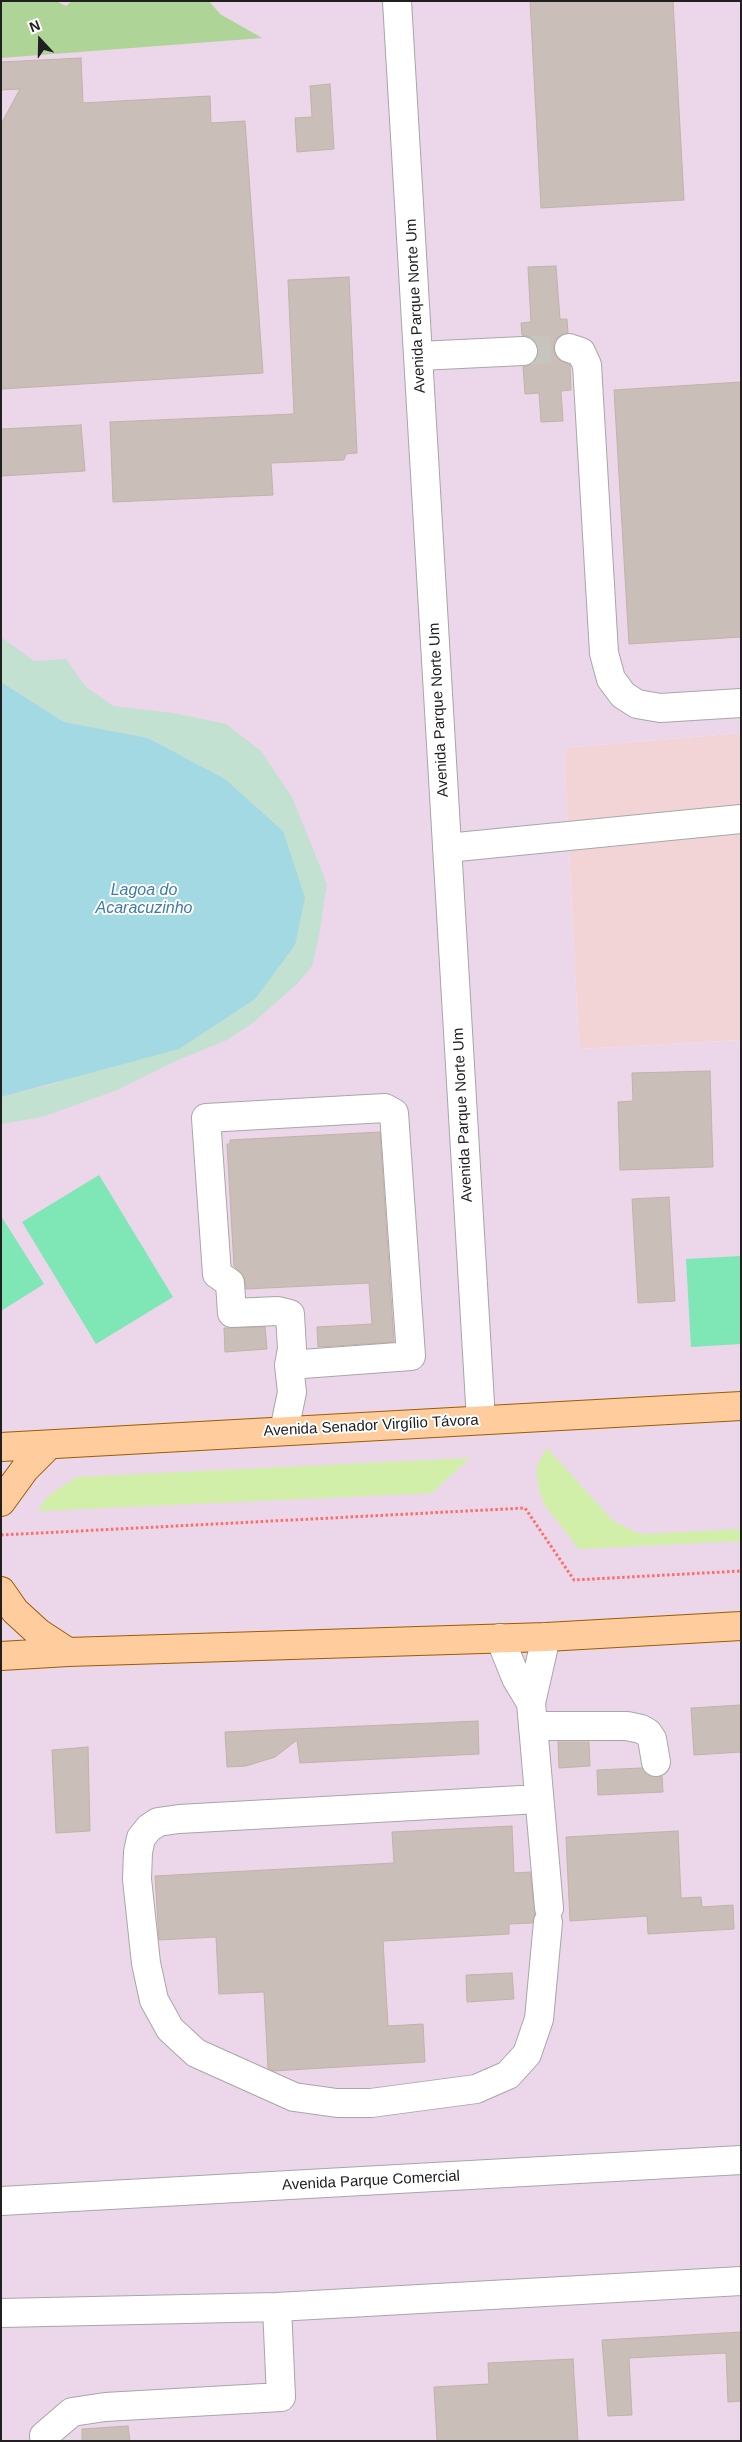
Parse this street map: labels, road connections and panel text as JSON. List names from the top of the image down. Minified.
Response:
{"streets":{"main road":["Avenida Senador Virgílio Távora"],"street":["Avenida Parque Norte Um","Avenida Parque Comercial"]},"crossings":[["Avenida Parque Norte Um","Avenida Senador Virgílio Távora"]],"water":["Lagoa do Acaracuzinho"],"north":"top"}
